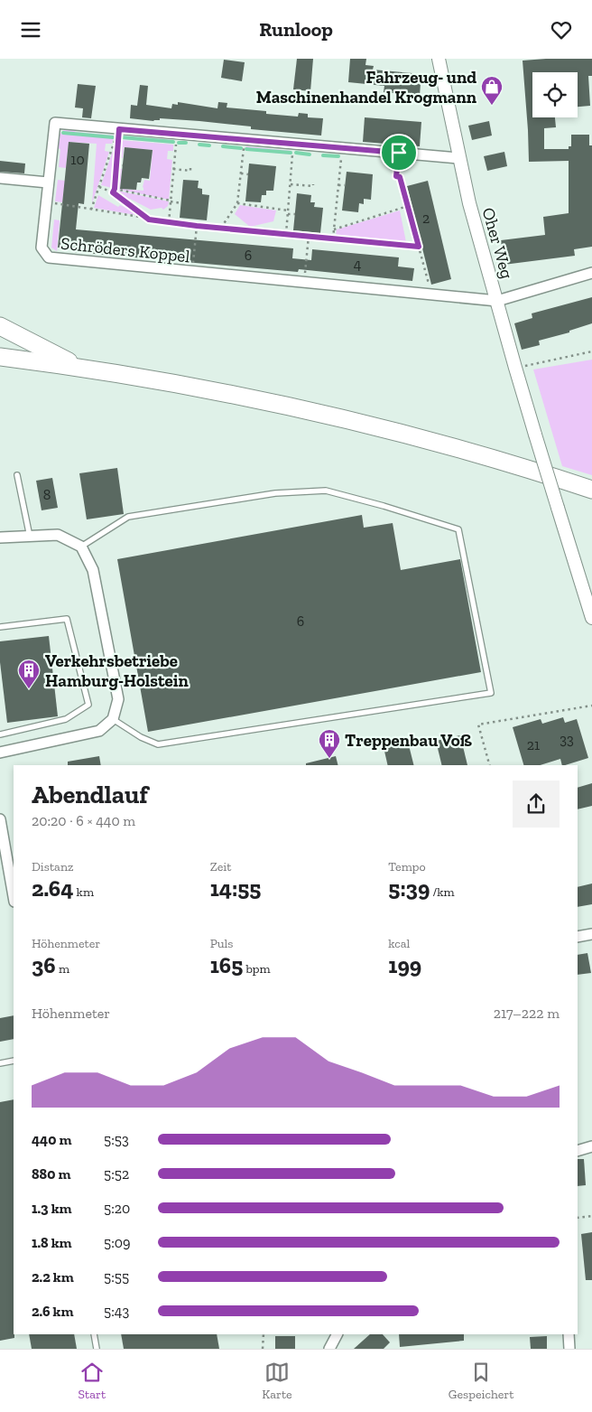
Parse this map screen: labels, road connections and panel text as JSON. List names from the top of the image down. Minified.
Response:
{"streets":{"street":["Oher Weg","Schröders Koppel"]},"crossings":[["Oher Weg","Schröders Koppel"]],"places":{"shop":["Fahrzeug- und Maschinenhandel Krogmann"],"building":["Verkehrsbetriebe Hamburg-Holstein","Treppenbau Voß"]},"house_numbers":["10","2","6","4","8","6","33","21"],"page":{"header":"Runloop","heading":["Abendlauf","20:20 · 6 × 440 m"],"stats":[["Distanz","2.64 km"],["Zeit","14:55"],["Tempo","5:39 /km"],["Höhenmeter","36 m"],["Puls","165 bpm"],["kcal","199"]],"chart":["Höhenmeter","217–222 m"],"list":[{"name":"440 m","note":"5:53"},{"name":"880 m","note":"5:52"},{"name":"1.3 km","note":"5:20"},{"name":"1.8 km","note":"5:09"},{"name":"2.2 km","note":"5:55"},{"name":"2.6 km","note":"5:43"}],"tabs":["Start","Karte","Gespeichert"]}}
